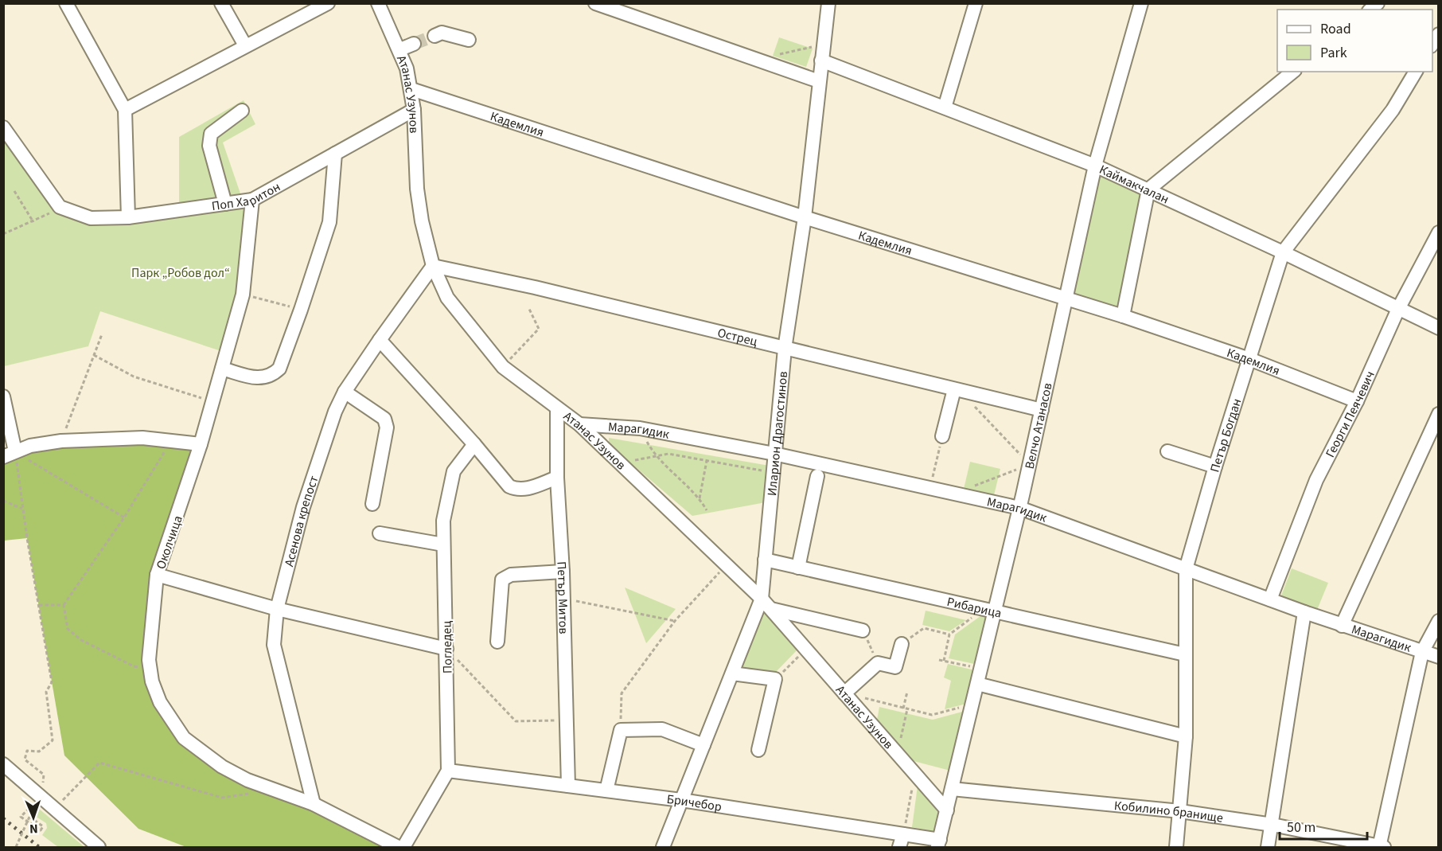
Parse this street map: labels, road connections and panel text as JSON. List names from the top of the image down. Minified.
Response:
{"streets":{"street":["Атанас Узунов","Кадемлия","Каймакчалан","Поп Харитон","Острец","Георги Пеячевич","Велчо Атанасов","Марагидик","Иларион Драгостинов","Петър Богдан","Асенова крепост","Околчица","Петър Митов","Рибарица","Погледец","Бричебор","Кобилино бранище"]},"crossings":[["Атанас Узунов","Кадемлия"],["Атанас Узунов","Поп Харитон"],["Атанас Узунов","Острец"],["Атанас Узунов","Велчо Атанасов"],["Атанас Узунов","Марагидик"],["Атанас Узунов","Иларион Драгостинов"],["Атанас Узунов","Асенова крепост"],["Атанас Узунов","Петър Митов"],["Кадемлия","Георги Пеячевич"],["Кадемлия","Велчо Атанасов"],["Кадемлия","Иларион Драгостинов"],["Кадемлия","Петър Богдан"],["Каймакчалан","Георги Пеячевич"],["Каймакчалан","Велчо Атанасов"],["Каймакчалан","Иларион Драгостинов"],["Каймакчалан","Петър Богдан"],["Поп Харитон","Околчица"],["Острец","Велчо Атанасов"],["Острец","Иларион Драгостинов"],["Острец","Асенова крепост"],["Георги Пеячевич","Марагидик"],["Велчо Атанасов","Марагидик"],["Велчо Атанасов","Рибарица"],["Велчо Атанасов","Бричебор"],["Велчо Атанасов","Кобилино бранище"],["Марагидик","Иларион Драгостинов"],["Марагидик","Петър Богдан"],["Иларион Драгостинов","Рибарица"],["Иларион Драгостинов","Бричебор"],["Петър Богдан","Рибарица"],["Петър Богдан","Кобилино бранище"],["Асенова крепост","Околчица"],["Петър Митов","Бричебор"],["Погледец","Бричебор"]],"parks":["Парк „Робов дол“"],"legend":["Road","Park"],"scale_bar":"50 m","north":"bottom"}
